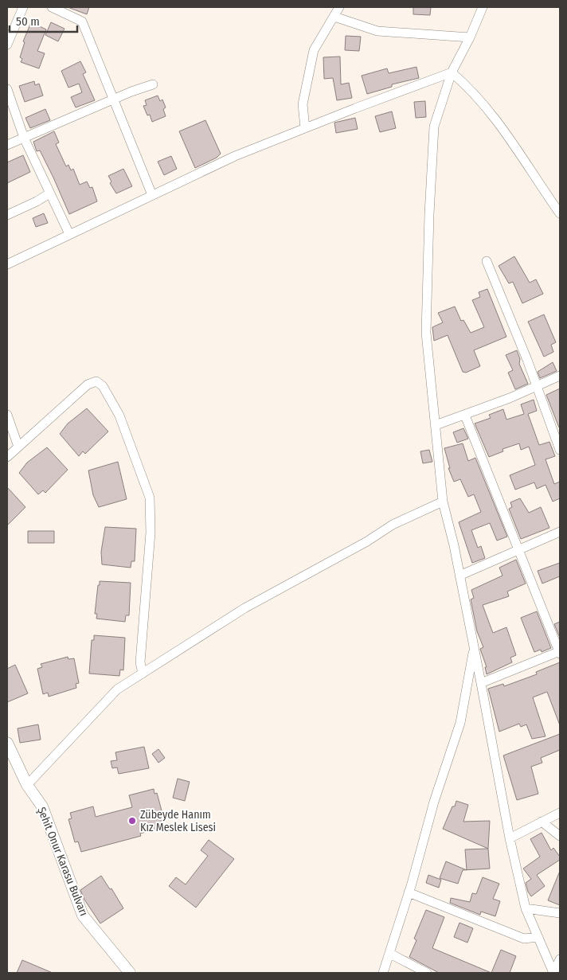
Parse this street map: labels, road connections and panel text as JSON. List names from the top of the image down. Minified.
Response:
{"streets":{"street":["Şehit Onur Karasu Bulvarı"]},"places":["Zübeyde Hanım Kız Meslek Lisesi"],"scale_bar":"50 m"}
